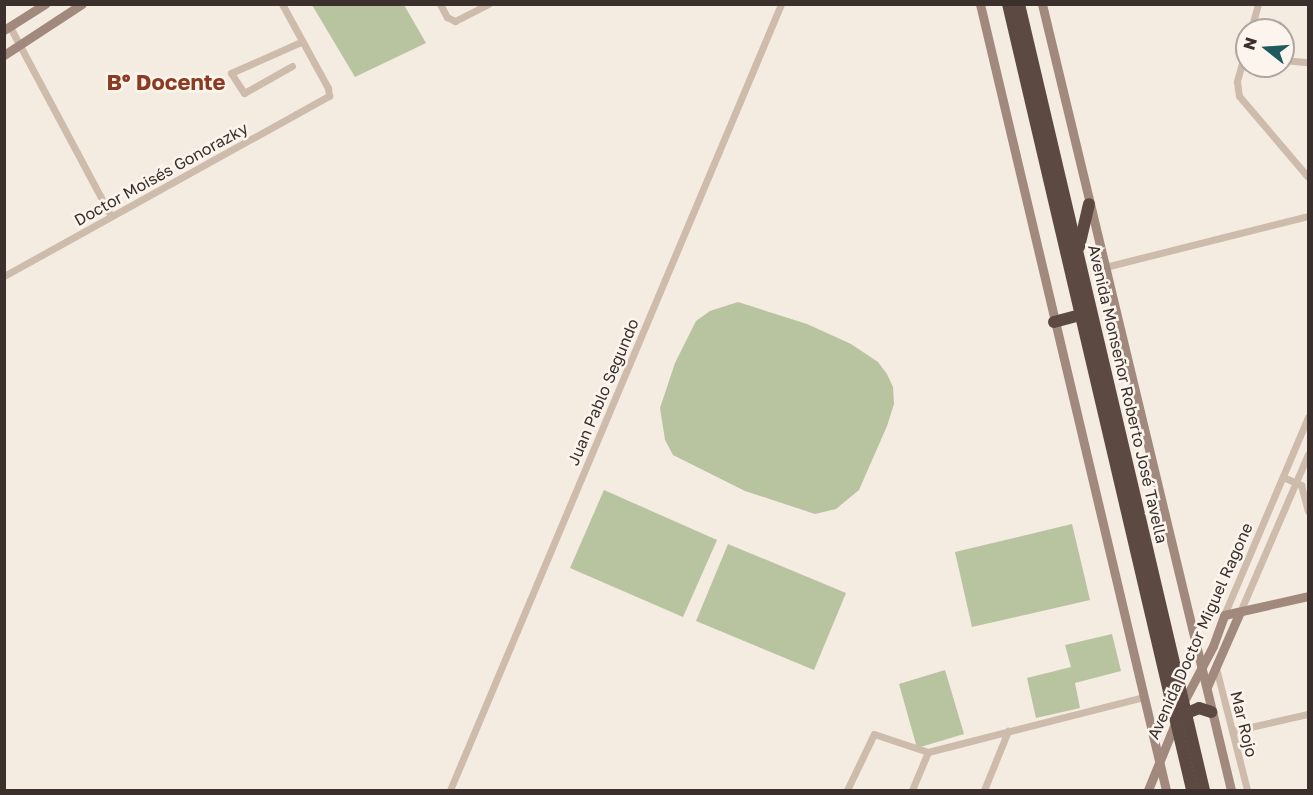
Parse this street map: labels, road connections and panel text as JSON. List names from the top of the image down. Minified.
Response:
{"streets":{"highway":["Avenida Monseñor Roberto José Tavella"],"main road":["Avenida Doctor Miguel Ragone"],"street":["Doctor Moisés Gonorazky","Juan Pablo Segundo","Mar Rojo"]},"crossings":[["Avenida Monseñor Roberto José Tavella","Avenida Doctor Miguel Ragone"],["Avenida Doctor Miguel Ragone","Mar Rojo"]],"districts":["Bº Docente"],"north":"left"}
